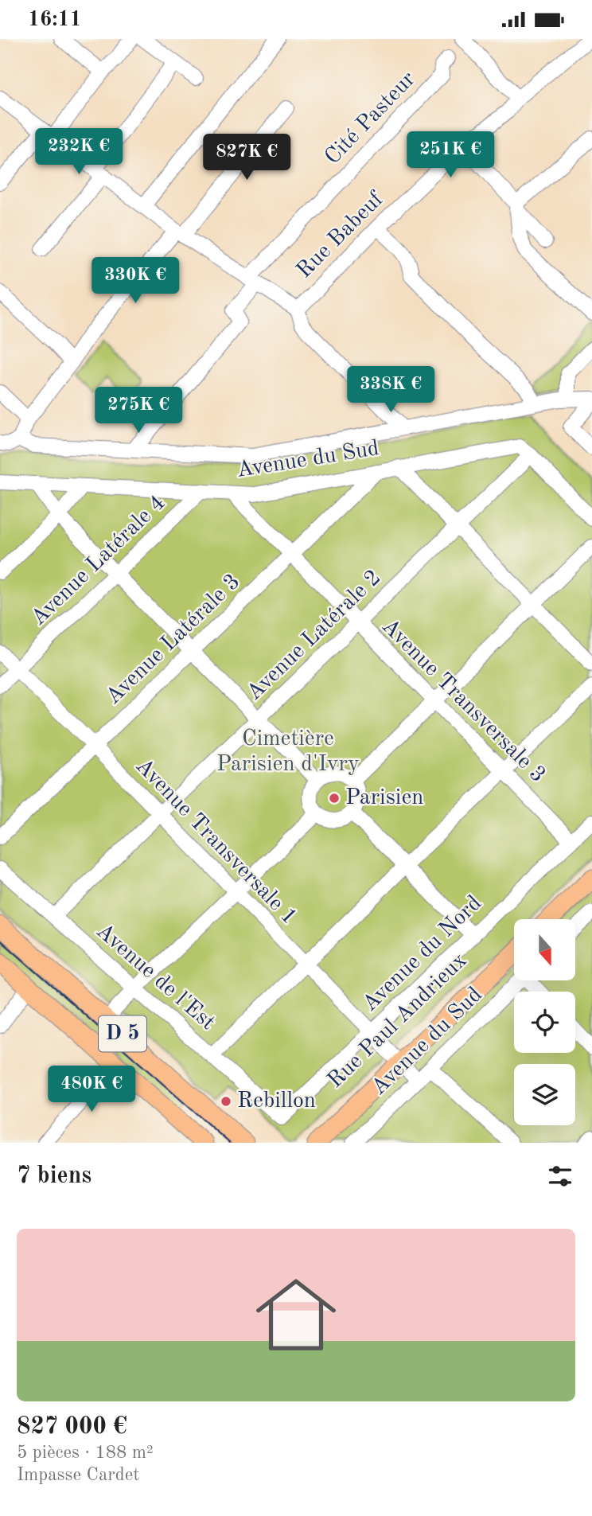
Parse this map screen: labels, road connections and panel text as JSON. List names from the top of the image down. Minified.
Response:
{"streets":{"main road":["Rue Paul Andrieux","D 5"],"street":["Cité Pasteur","Rue Babeuf","Avenue du Sud","Avenue Latérale 4","Avenue Latérale 2","Avenue Latérale 3","Avenue Transversale 3","Avenue Transversale 1","Avenue du Nord","Avenue de l'Est"]},"crossings":[["Avenue du Sud","Avenue Latérale 4"],["Avenue du Sud","Avenue Latérale 2"],["Avenue du Sud","Avenue Latérale 3"],["Avenue du Sud","Avenue Transversale 3"],["Avenue du Sud","Avenue Transversale 1"],["Avenue Latérale 4","Avenue Transversale 1"],["Avenue Latérale 2","Avenue Transversale 3"],["Avenue Latérale 2","Avenue Transversale 1"],["Avenue Latérale 2","Avenue de l'Est"],["Avenue Latérale 3","Avenue Transversale 3"],["Avenue Latérale 3","Avenue Transversale 1"],["Avenue Transversale 3","Avenue du Nord"],["Avenue Transversale 1","Avenue du Nord"],["Avenue Transversale 1","Rue Paul Andrieux"],["Avenue du Nord","Avenue de l'Est"]],"parks":["Cimetière Parisien d'Ivry"],"places":["Parisien","Rebillon"],"north":"bottom","page":{"status":"16:11","price":["232K €","251K €","827K €","330K €","338K €","275K €","480K €"],"heading":"7 biens","list":[{"name":"827 000 €","note":"5 pièces · 188 m² · Impasse Cardet"}]}}
